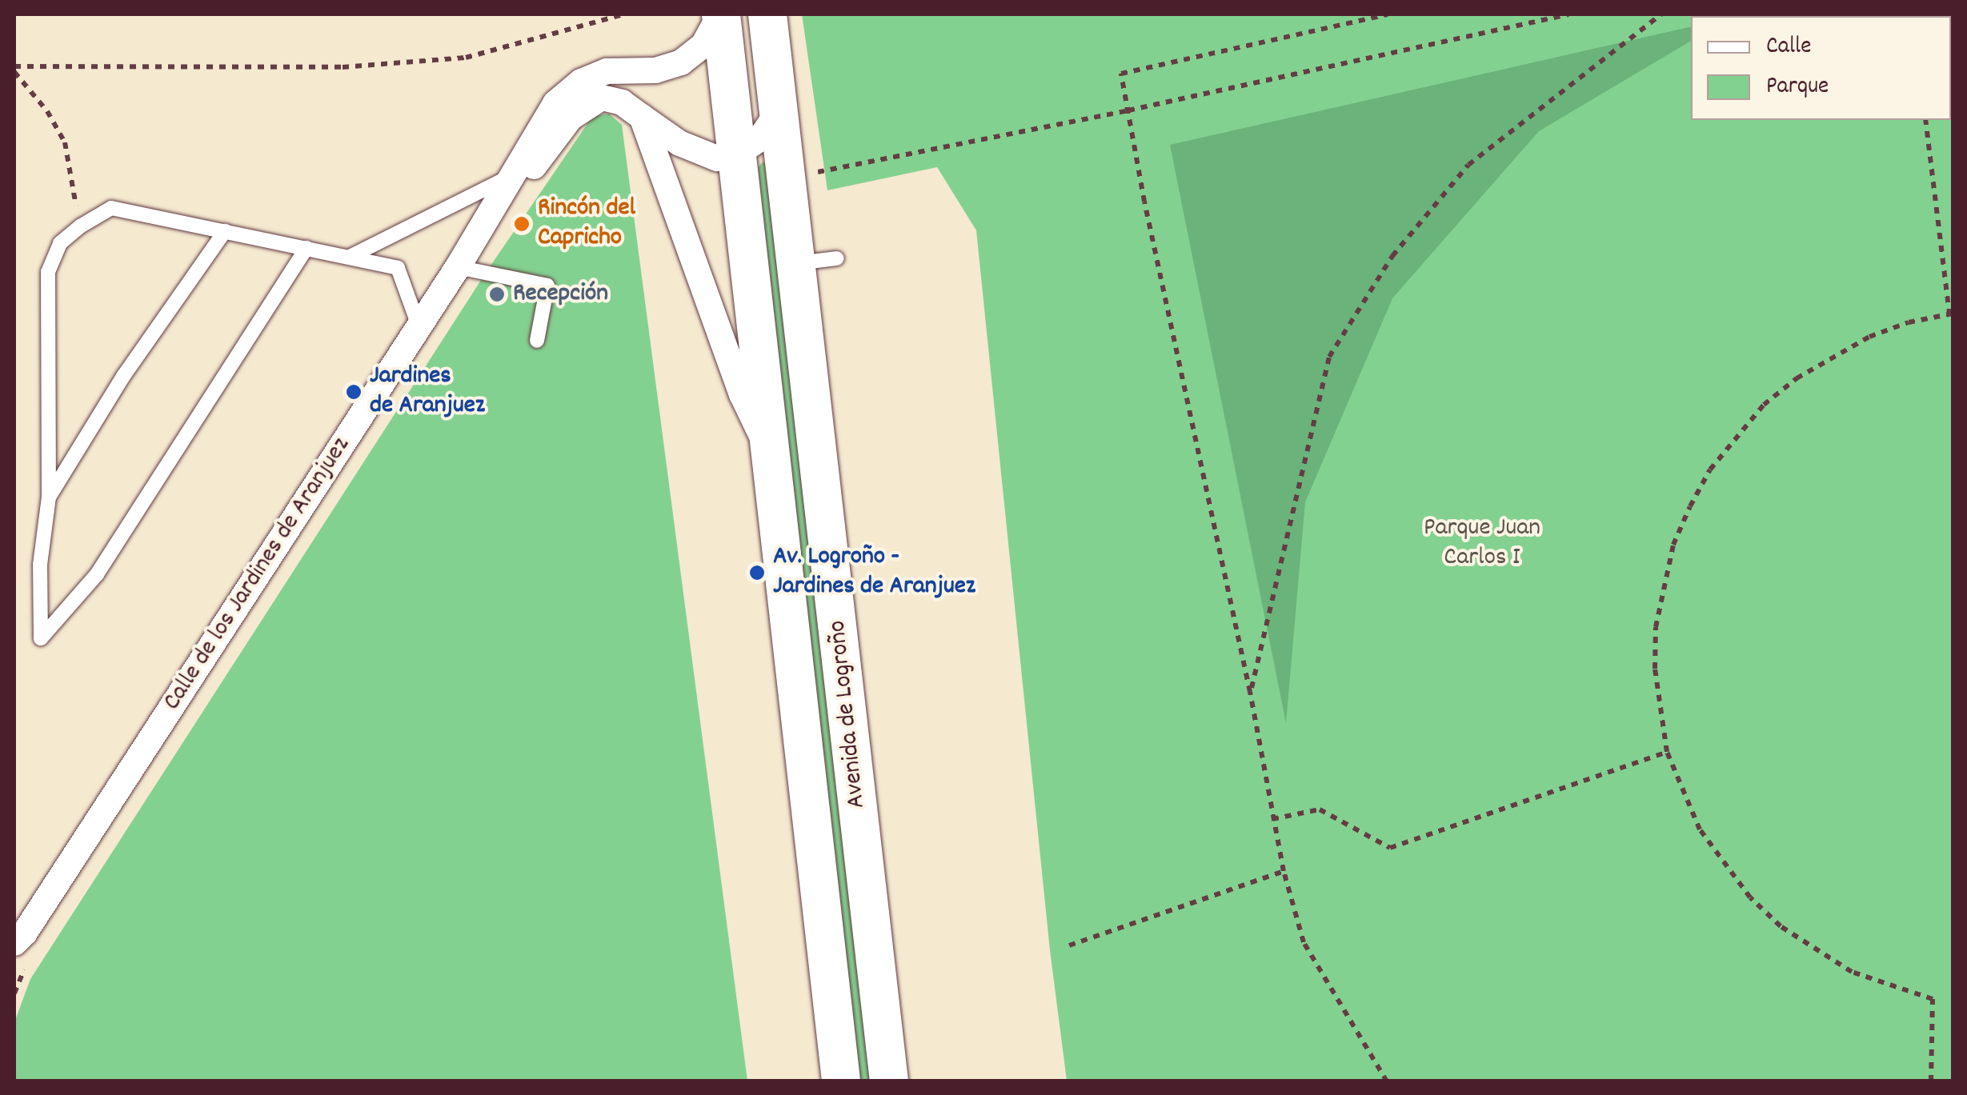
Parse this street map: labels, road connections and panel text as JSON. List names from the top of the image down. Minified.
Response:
{"streets":{"main road":["Avenida de Logroño"],"street":["Calle de los Jardines de Aranjuez"]},"crossings":[["Calle de los Jardines de Aranjuez","Avenida de Logroño"]],"parks":["Parque Juan Carlos I"],"places":["Rincón del Capricho","Recepción","Jardines de Aranjuez","Av. Logroño - Jardines de Aranjuez"],"legend":["Calle","Parque"]}
